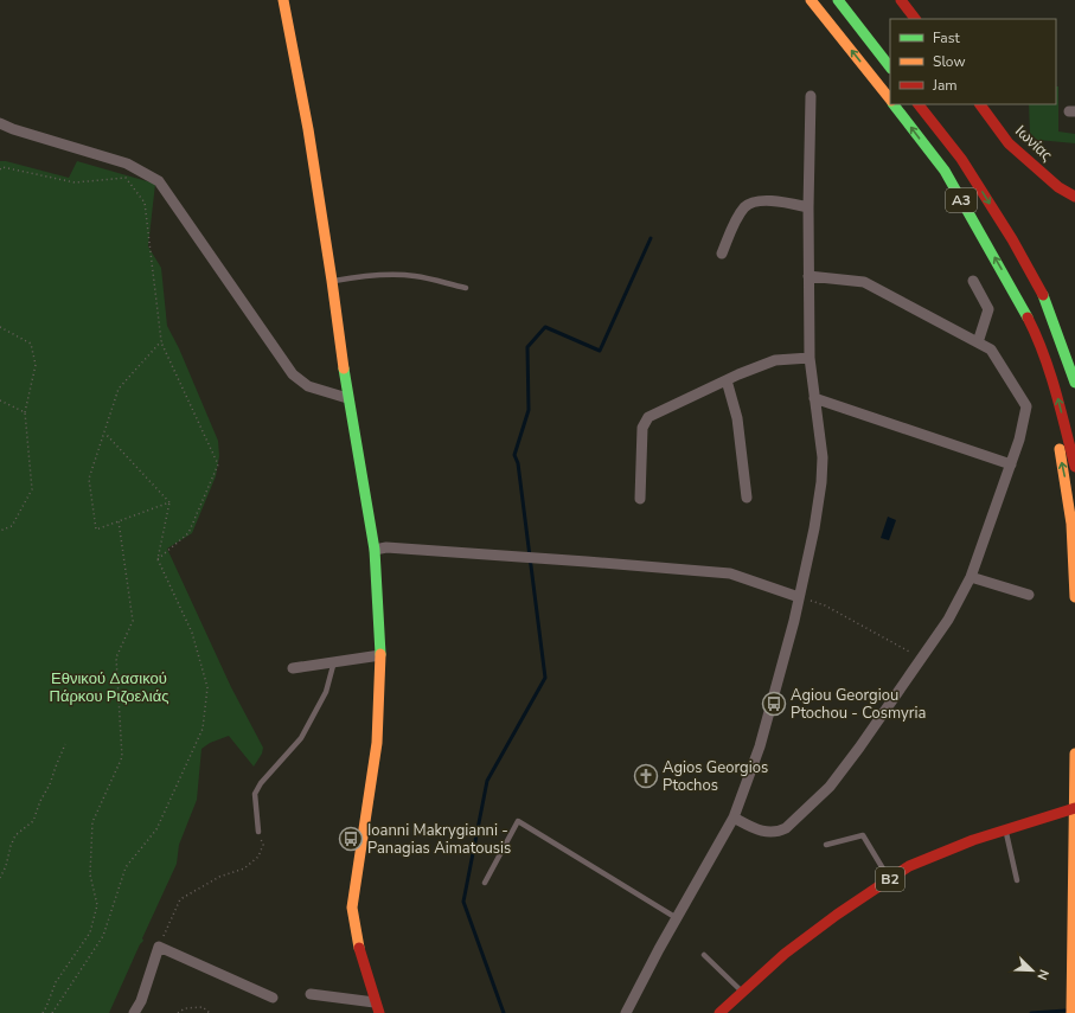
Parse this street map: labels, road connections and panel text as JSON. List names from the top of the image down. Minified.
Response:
{"streets":{"main road":["Ιωνίας","A3","B2"]},"parks":["Εθνικού Δασικού Πάρκου Ριζοελιάς"],"places":{"bus stop":["Agiou Georgiou Ptochou - Cosmyria","Ioanni Makrygianni - Panagias Aimatousis"],"church":["Agios Georgios Ptochos"]},"legend":["Fast","Slow","Jam"],"north":"bottom right"}
